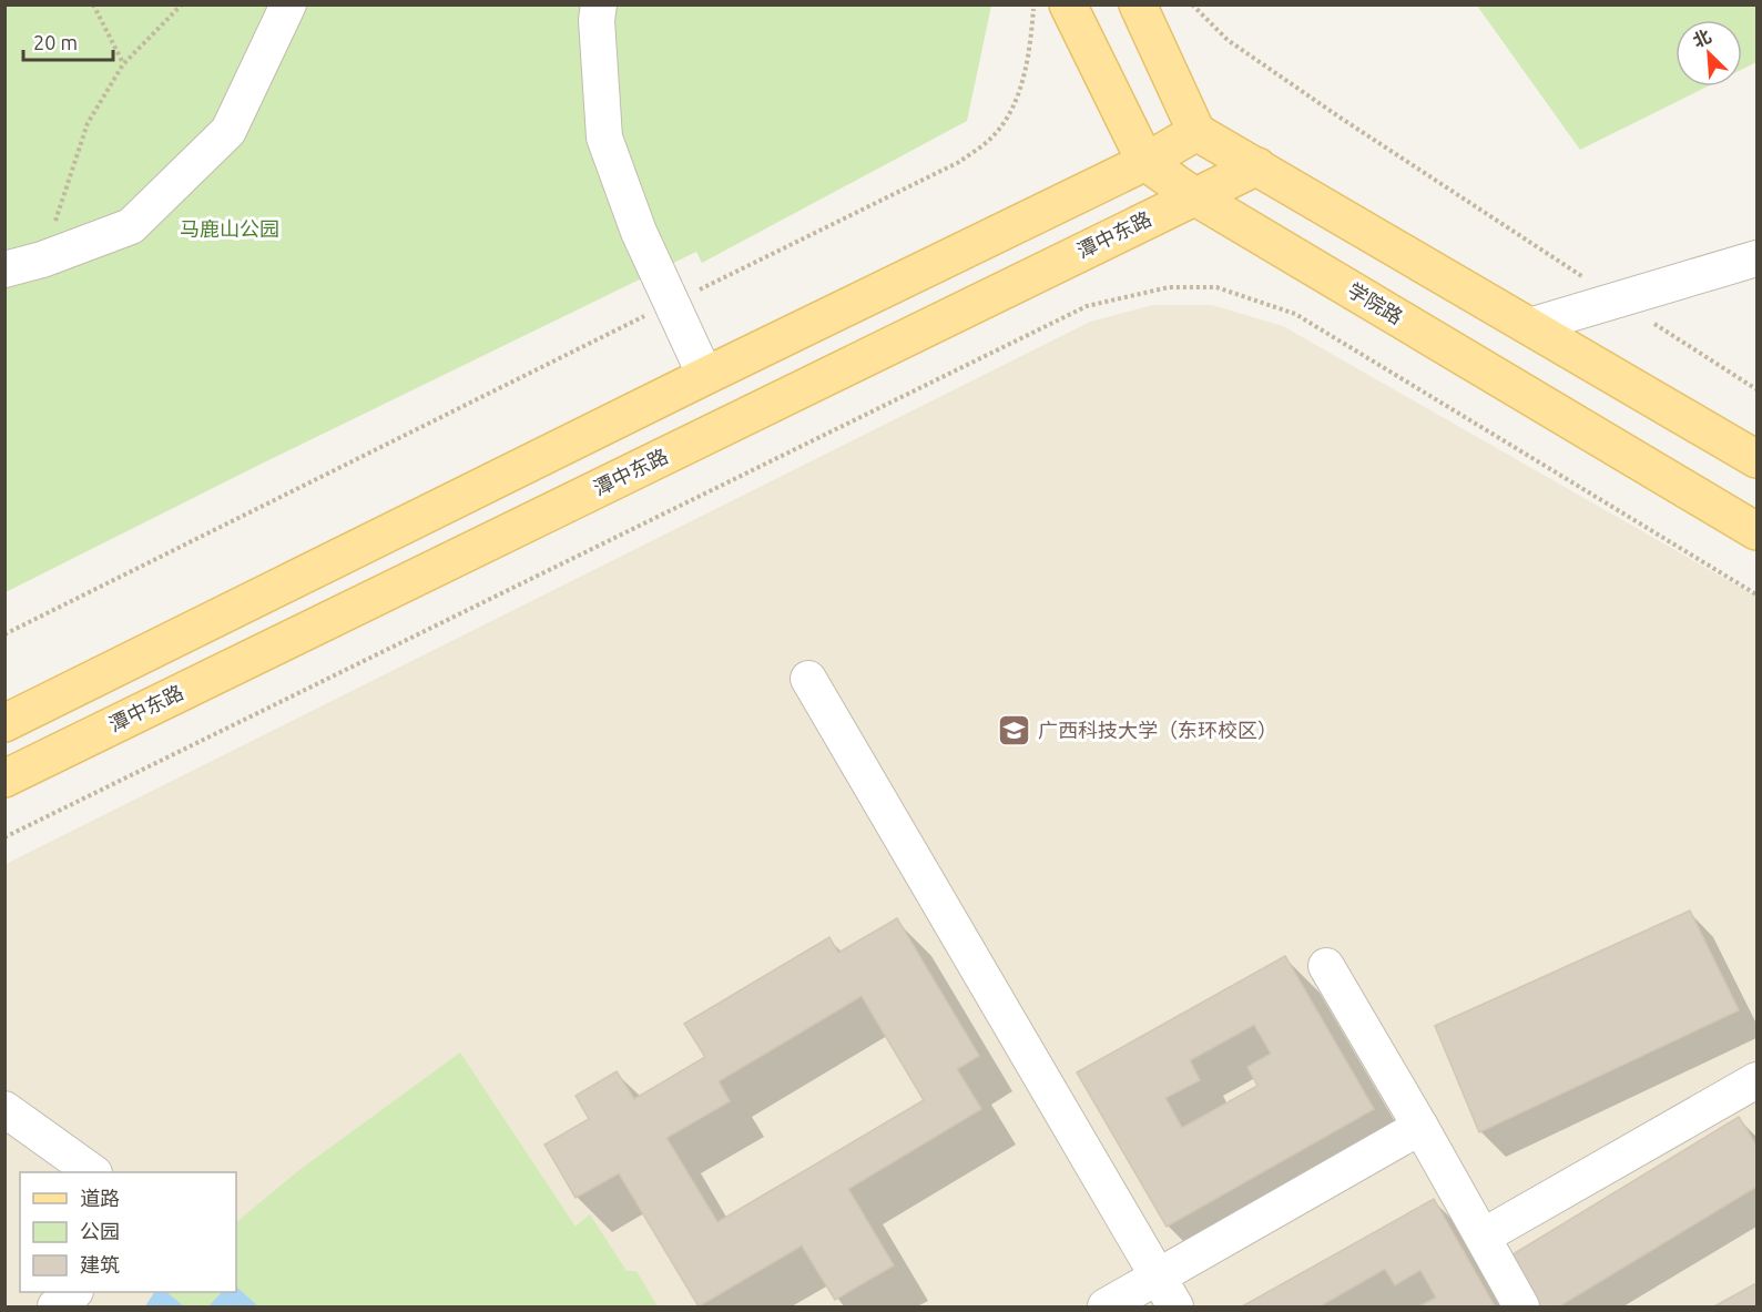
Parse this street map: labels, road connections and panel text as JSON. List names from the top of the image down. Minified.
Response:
{"streets":{"main road":["潭中东路","学院路"]},"crossings":[["潭中东路","学院路"]],"parks":["马鹿山公园"],"places":{"school or university":["广西科技大学（东环校区）"]},"legend":["道路","公园","建筑"],"scale_bar":"20 m","north":"top left"}
